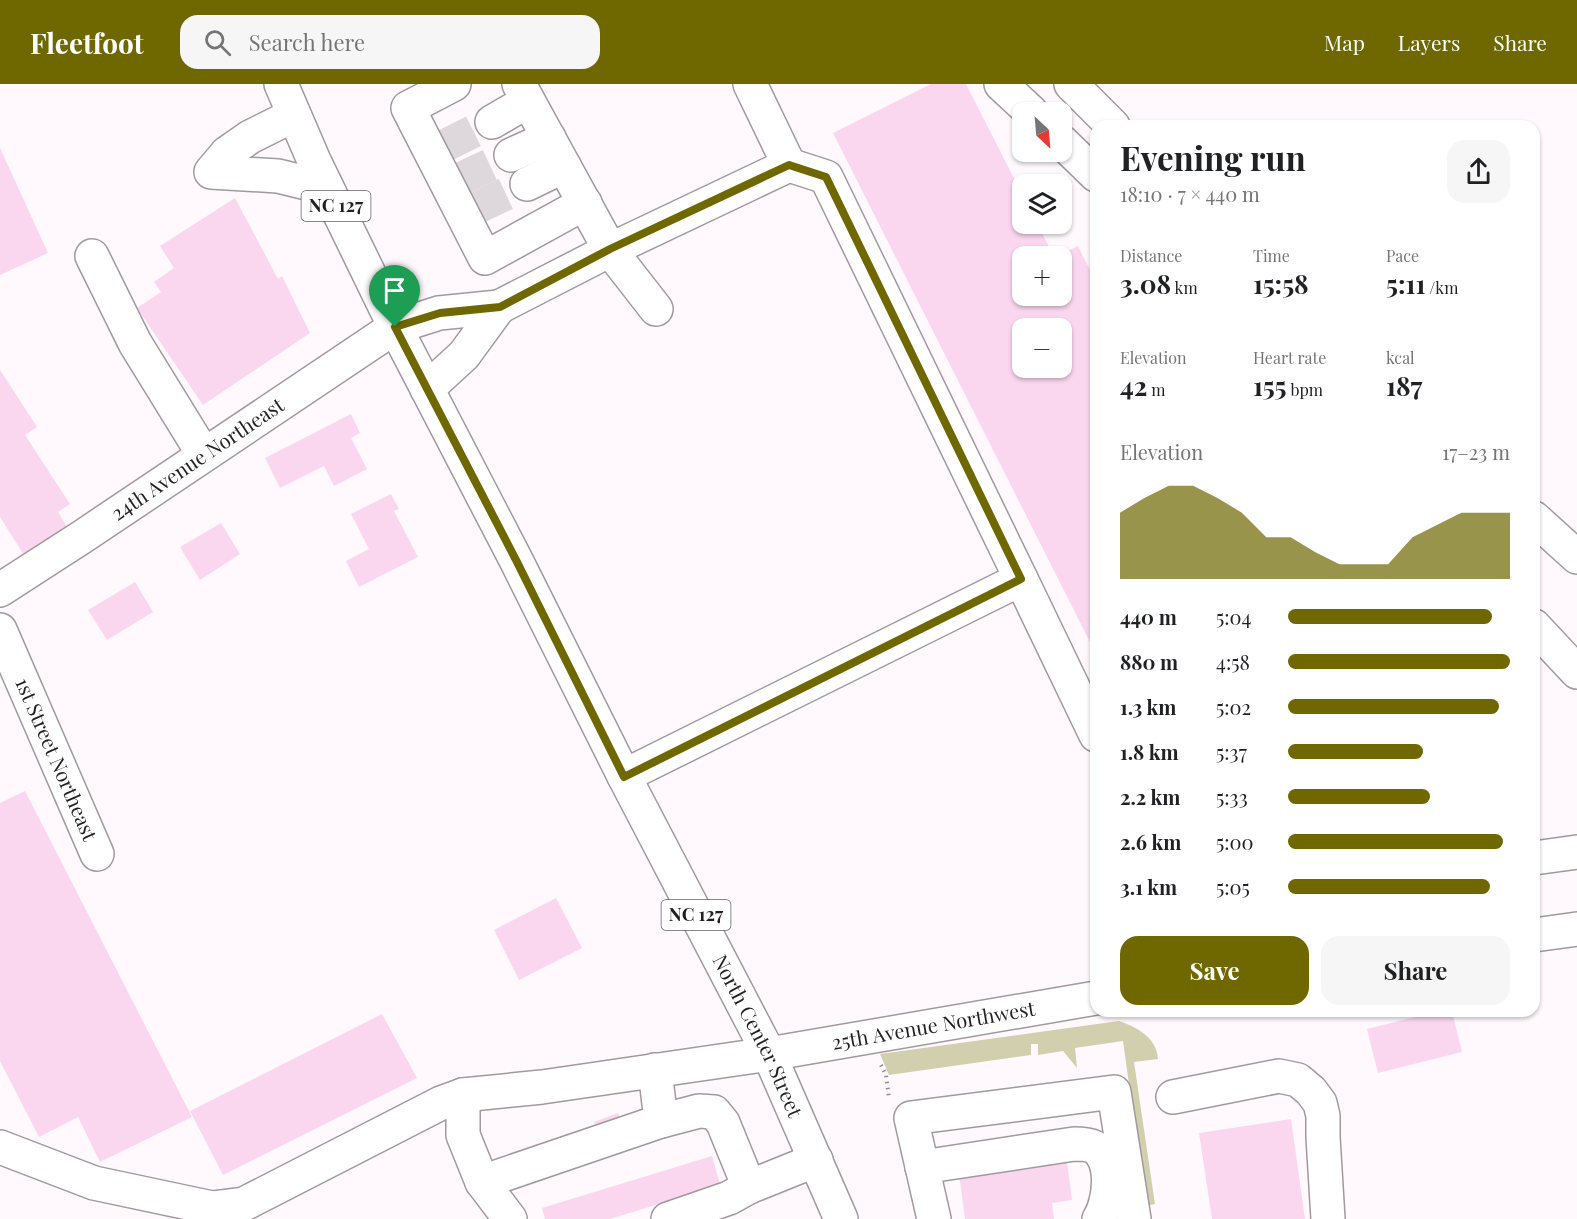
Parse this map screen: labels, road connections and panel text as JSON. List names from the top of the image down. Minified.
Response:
{"streets":{"main road":["NC 127","24th Avenue Northeast","1st Street Northeast","25th Avenue Northwest","North Center Street"]},"crossings":[["24th Avenue Northeast","North Center Street"],["25th Avenue Northwest","North Center Street"]],"north":"bottom right","page":{"header":"Fleetfoot","search":"Search here","nav":["Map","Layers","Share"],"map_buttons":["+","−"],"heading":["Evening run","18:10 · 7 × 440 m"],"stats":[["Distance","3.08 km"],["Time","15:58"],["Pace","5:11 /km"],["Elevation","42 m"],["Heart rate","155 bpm"],["kcal","187"]],"chart":["Elevation","17–23 m"],"list":[{"name":"440 m","note":"5:04"},{"name":"880 m","note":"4:58"},{"name":"1.3 km","note":"5:02"},{"name":"1.8 km","note":"5:37"},{"name":"2.2 km","note":"5:33"},{"name":"2.6 km","note":"5:00"},{"name":"3.1 km","note":"5:05"}],"buttons":["Save","Share"]}}
